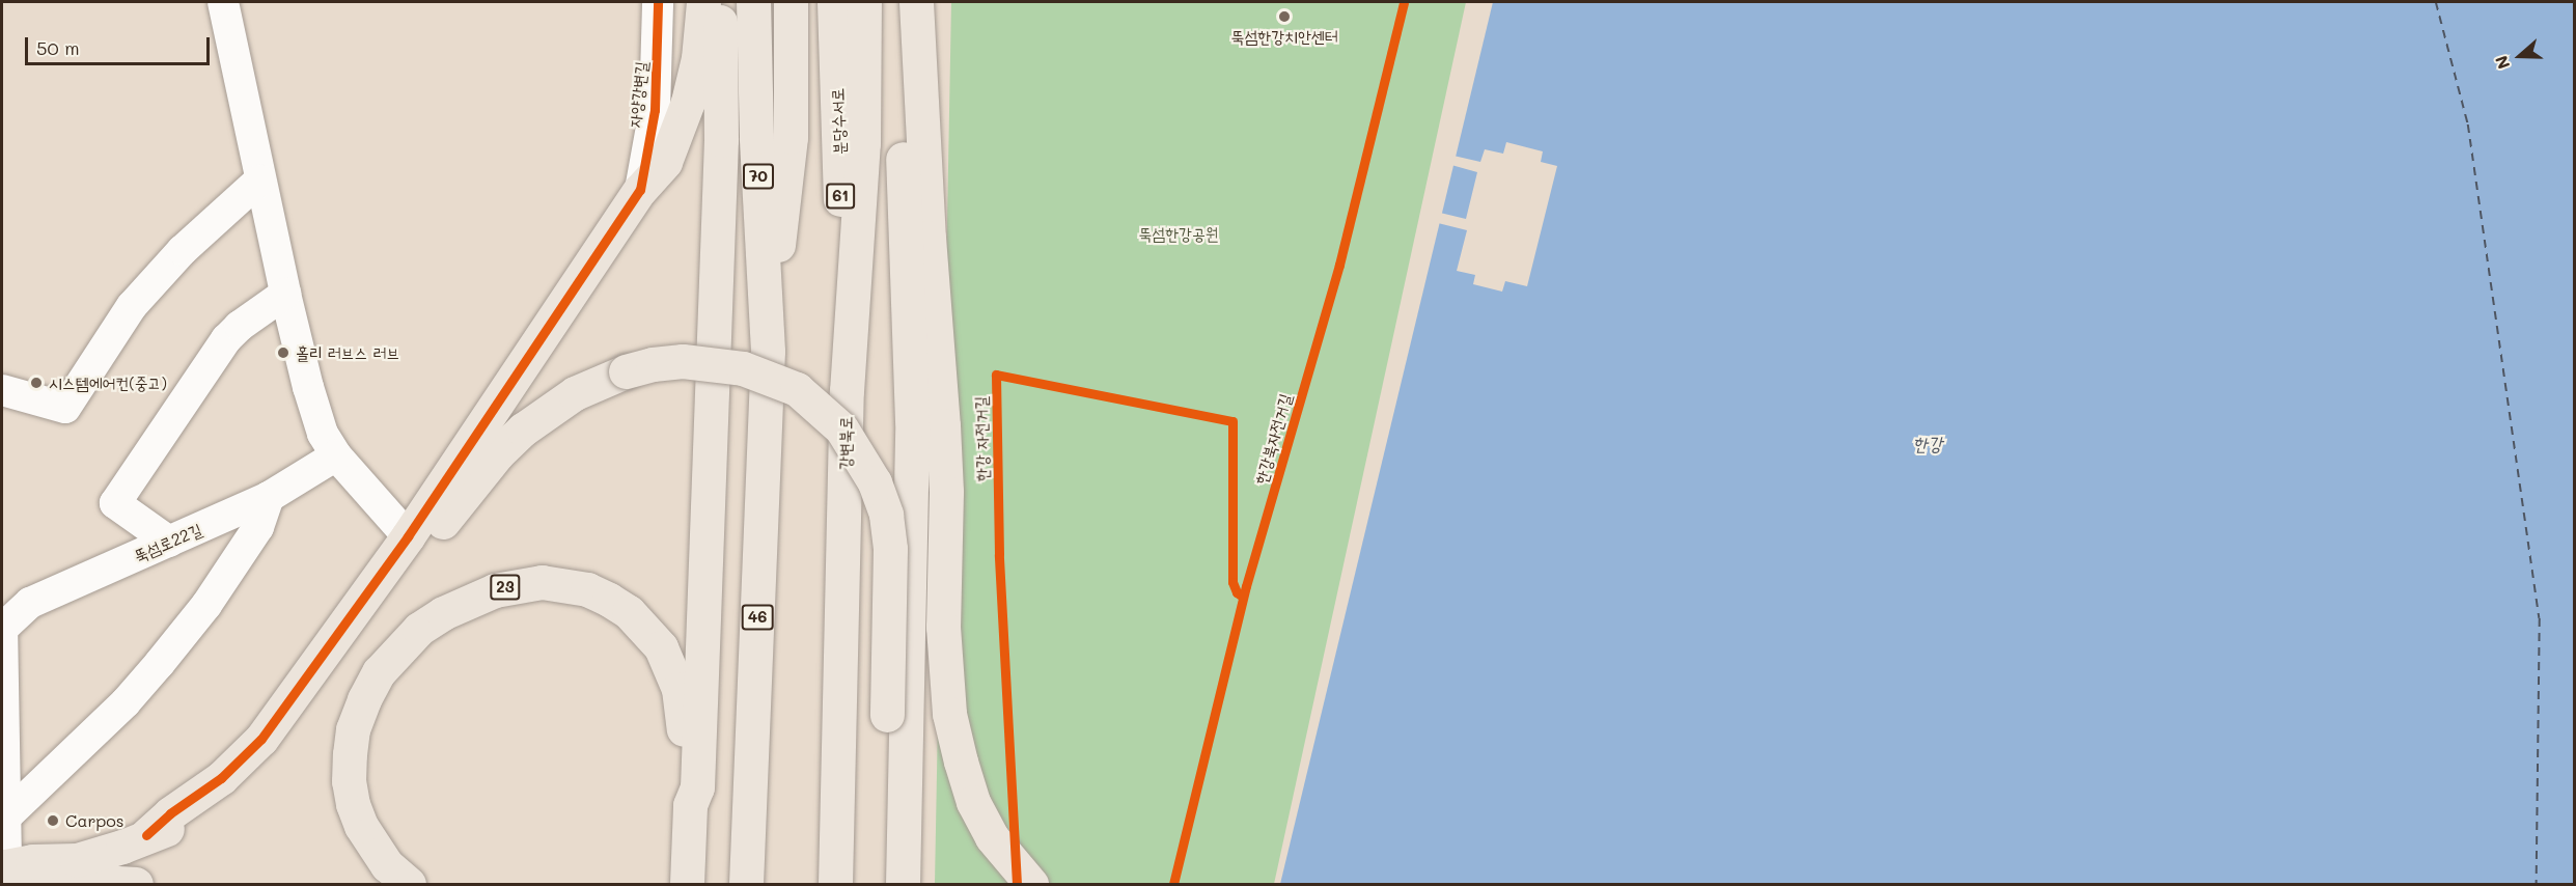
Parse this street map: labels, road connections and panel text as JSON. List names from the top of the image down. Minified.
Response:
{"streets":{"main road":["분당수서로","70","61","강변북로","23","46"],"street":["자양강변길","뚝섬로22길"],"cycle path":["한강 자전거길","한강북자전거길"]},"crossings":[["분당수서로","강변북로"],["70","46"]],"water":["한강"],"parks":["뚝섬한강공원"],"places":["뚝섬한강치안센터","홀리 러브스 러브","시스템에어컨(중고)","Carpos"],"scale_bar":"50 m","north":"left"}
